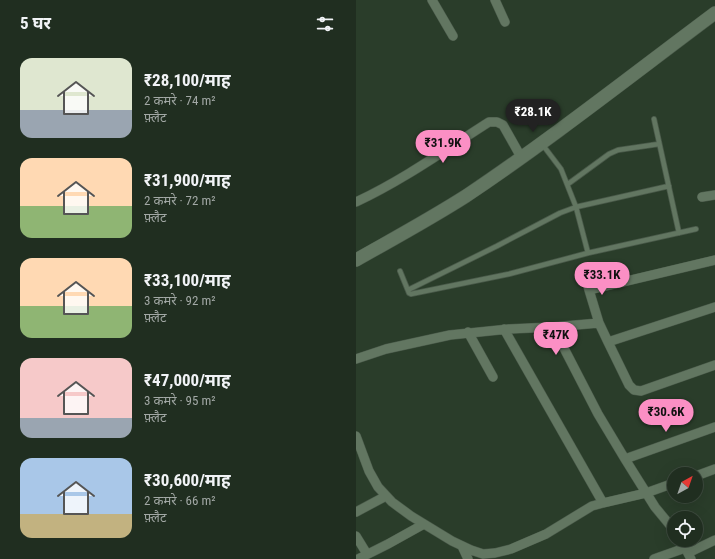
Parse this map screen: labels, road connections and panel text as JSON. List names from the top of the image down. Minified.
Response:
{"north":"top right","page":{"heading":"5 घर","list":[{"name":"₹28,100/माह","note":"2 कमरे · 74 m² · फ़्लैट"},{"name":"₹31,900/माह","note":"2 कमरे · 72 m² · फ़्लैट"},{"name":"₹33,100/माह","note":"3 कमरे · 92 m² · फ़्लैट"},{"name":"₹47,000/माह","note":"3 कमरे · 95 m² · फ़्लैट"},{"name":"₹30,600/माह","note":"2 कमरे · 66 m² · फ़्लैट"}],"price":["₹28.1K","₹31.9K","₹33.1K","₹47K","₹30.6K"]}}
